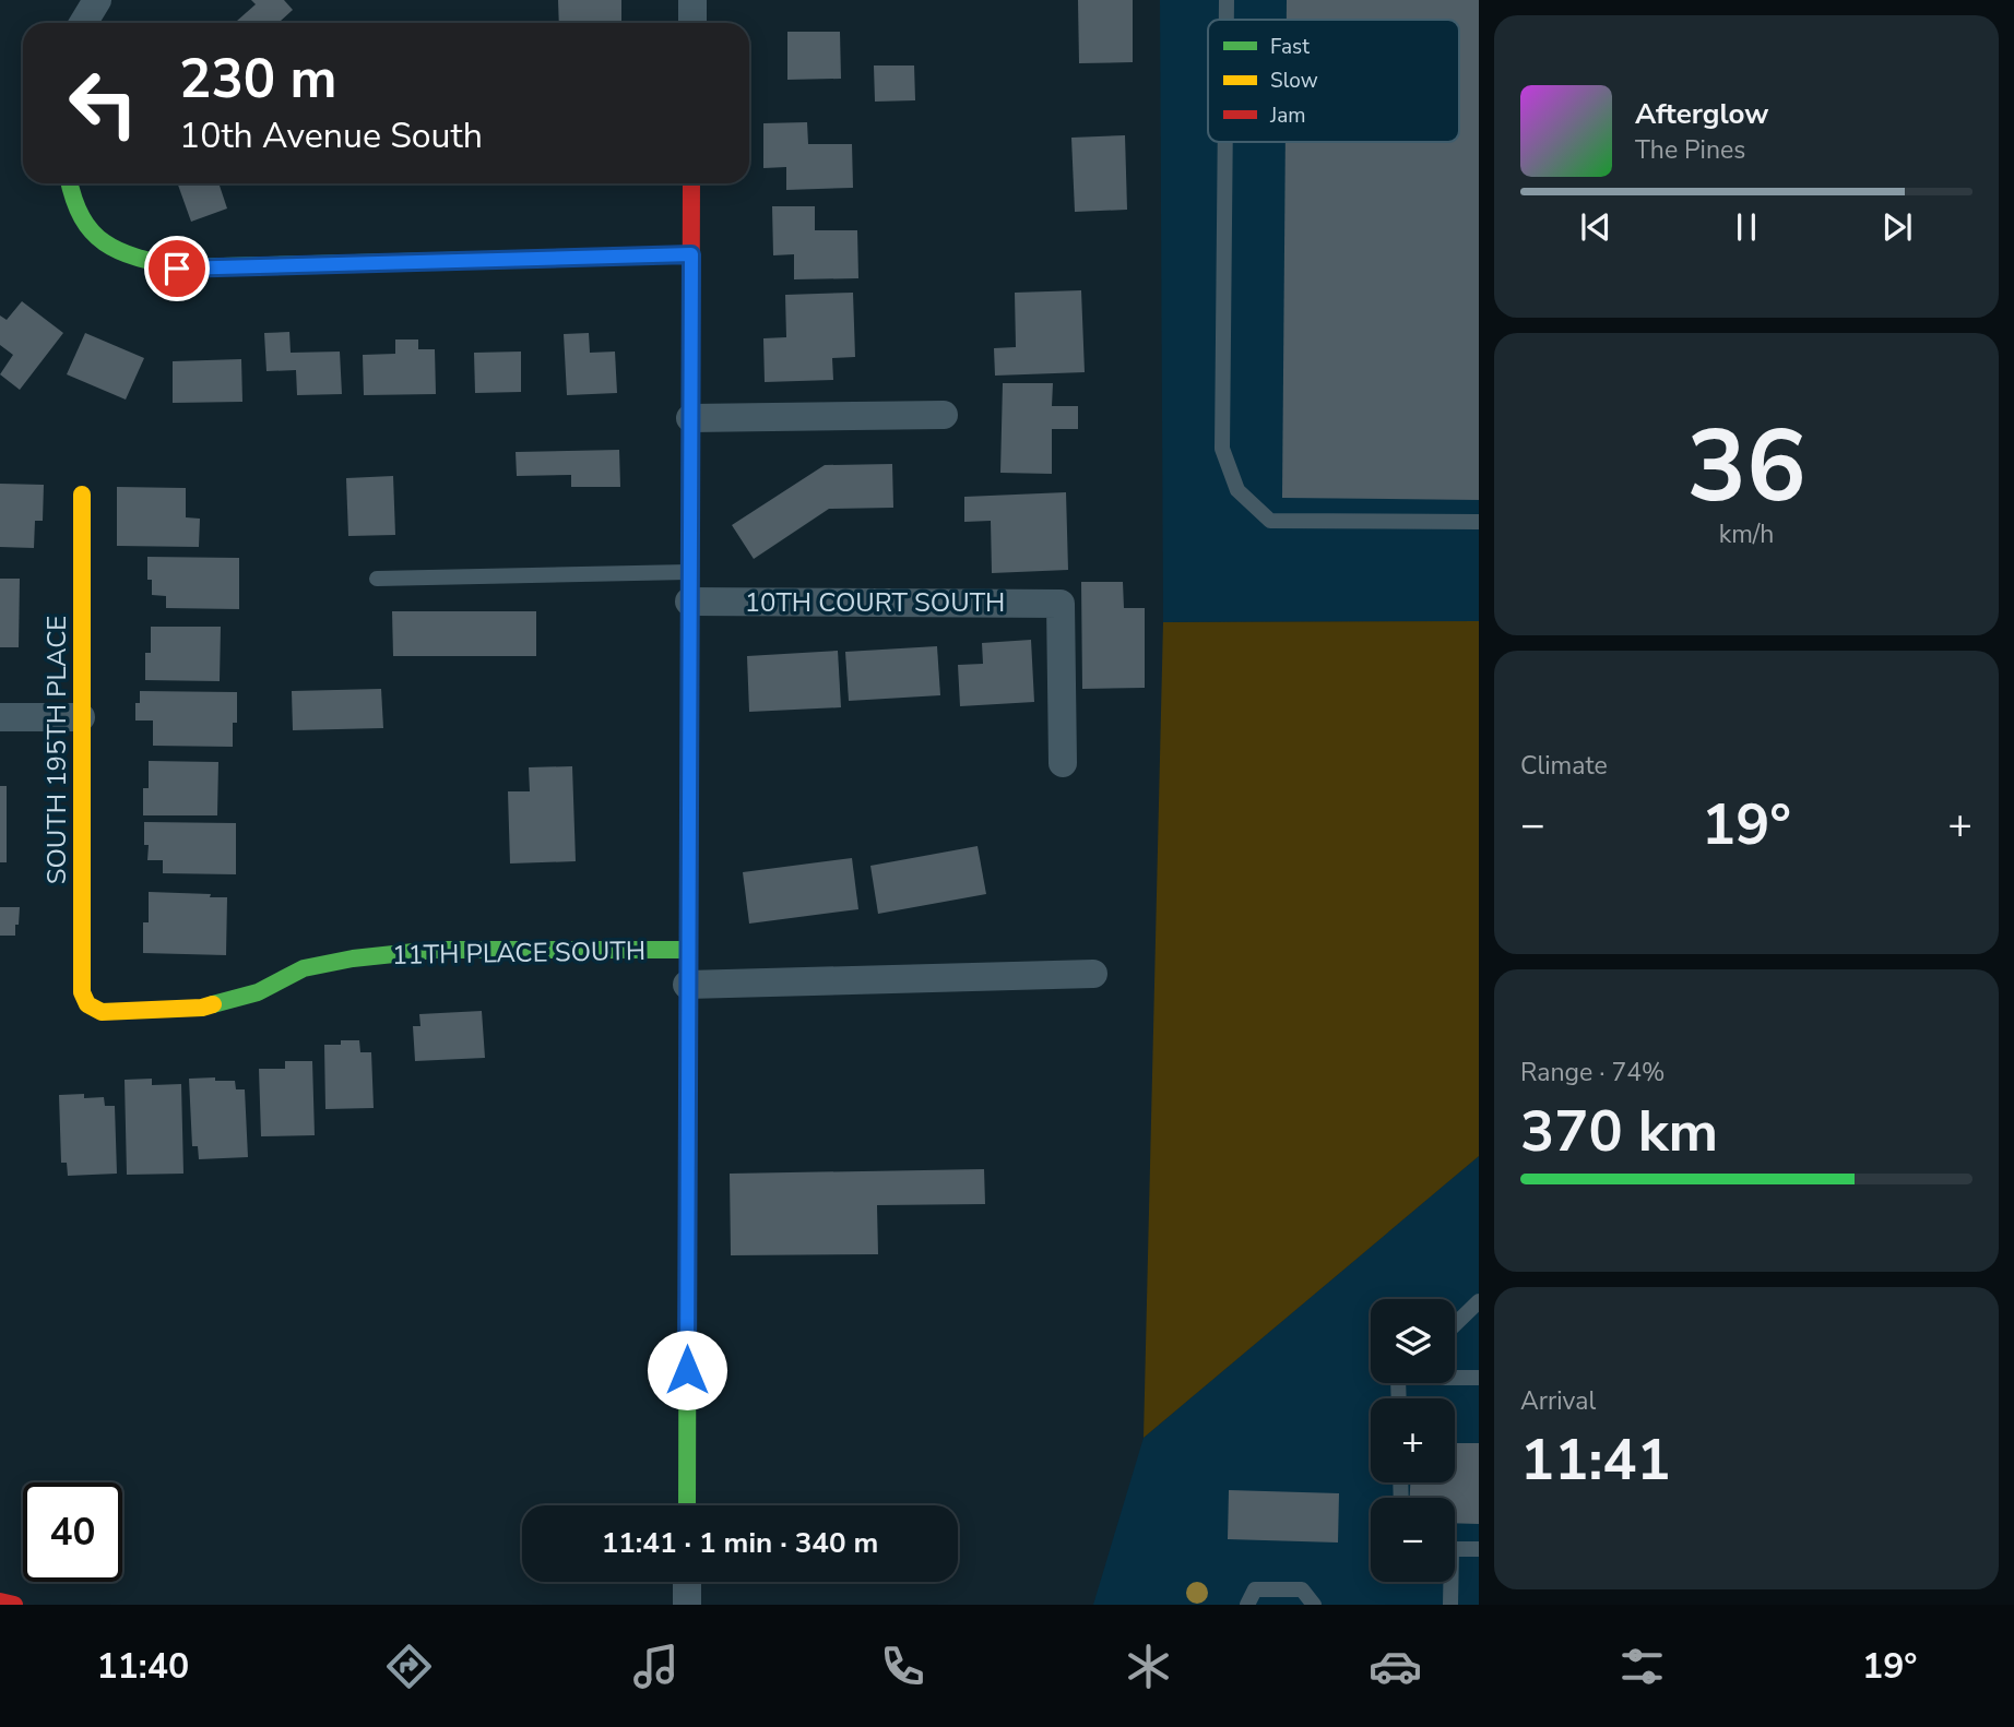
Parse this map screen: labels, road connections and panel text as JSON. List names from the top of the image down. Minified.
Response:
{"streets":{"street":["10TH COURT SOUTH","SOUTH 195TH PLACE","11TH PLACE SOUTH"]},"crossings":[["SOUTH 195TH PLACE","11TH PLACE SOUTH"]],"legend":["Fast","Slow","Jam"],"page":{"turn":["230 m","10th Avenue South"],"song":["Afterglow","The Pines"],"tile":[["36","km/h"],"Climate",["Range · 74%","370 km"],["Arrival","11:41"]],"heat":["−","19°","+"],"map_buttons":["+","−"],"limit":"40","trip":"11:41 · 1 min · 340 m","tabs":["11:40","19°"]}}
